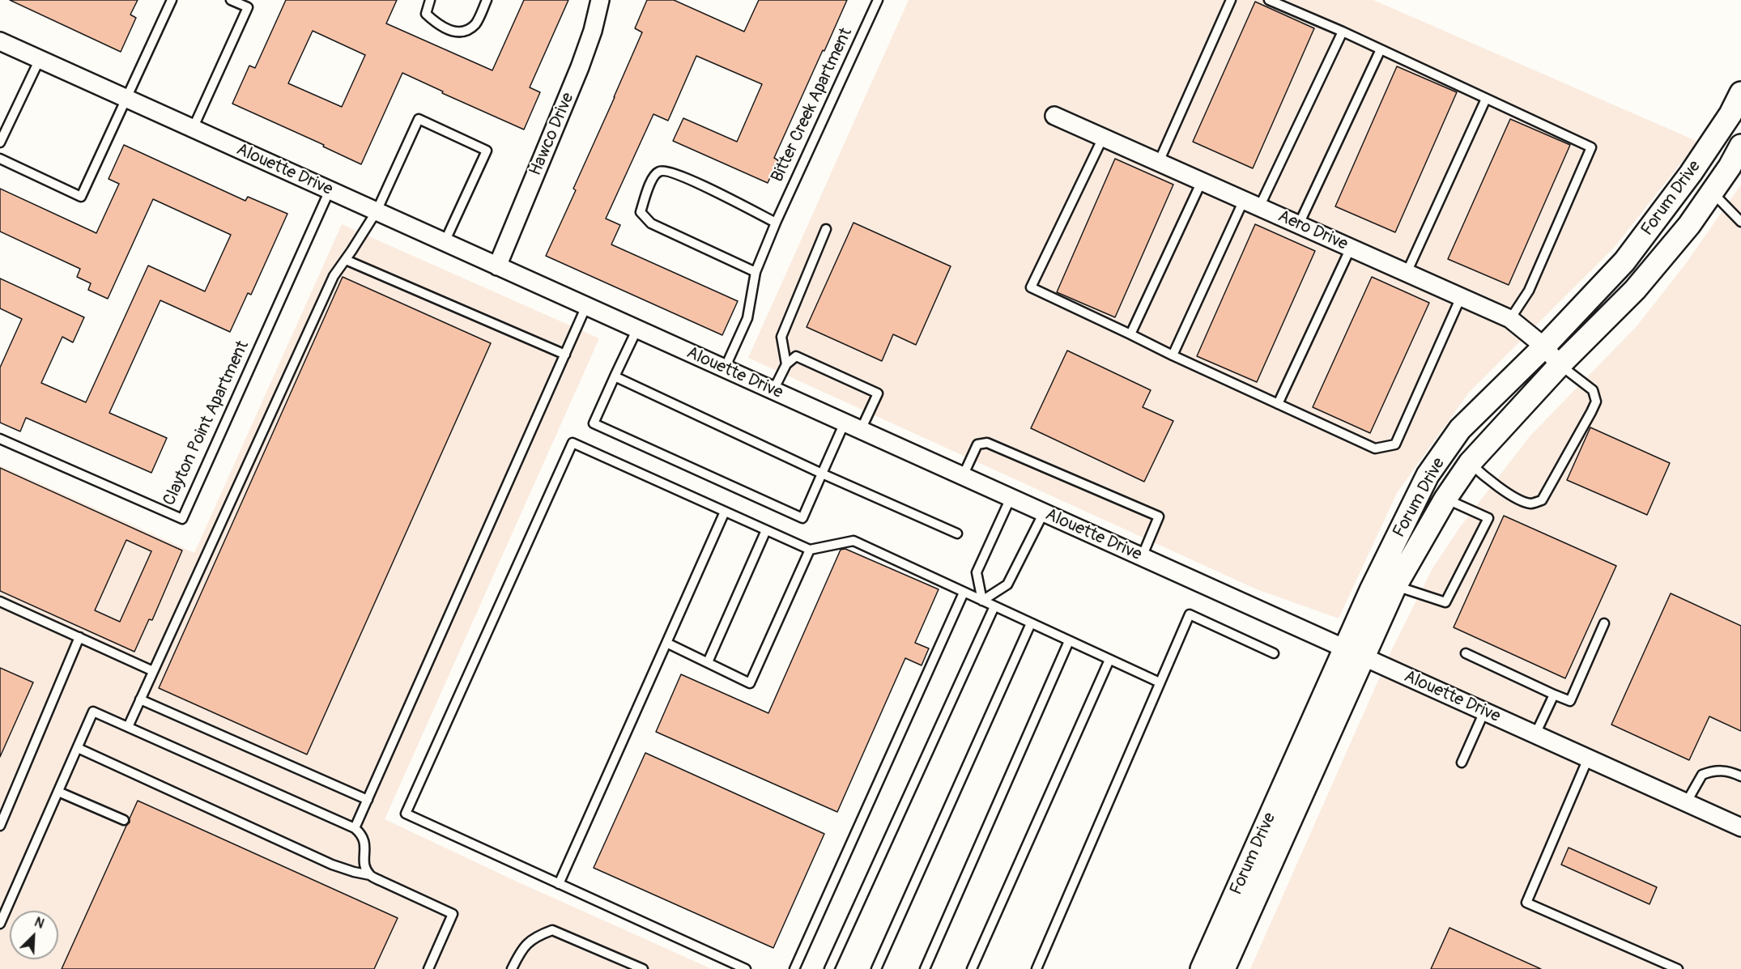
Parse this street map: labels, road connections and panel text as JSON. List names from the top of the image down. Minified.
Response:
{"streets":{"street":["Hawco Drive","Alouette Drive","Forum Drive","Aero Drive"],"lane":["Bitter Creek Apartment","Clayton Point Apartment"]},"crossings":[["Bitter Creek Apartment","Alouette Drive"],["Hawco Drive","Alouette Drive"],["Alouette Drive","Forum Drive"],["Alouette Drive","Clayton Point Apartment"],["Forum Drive","Aero Drive"]],"north":"top right"}
